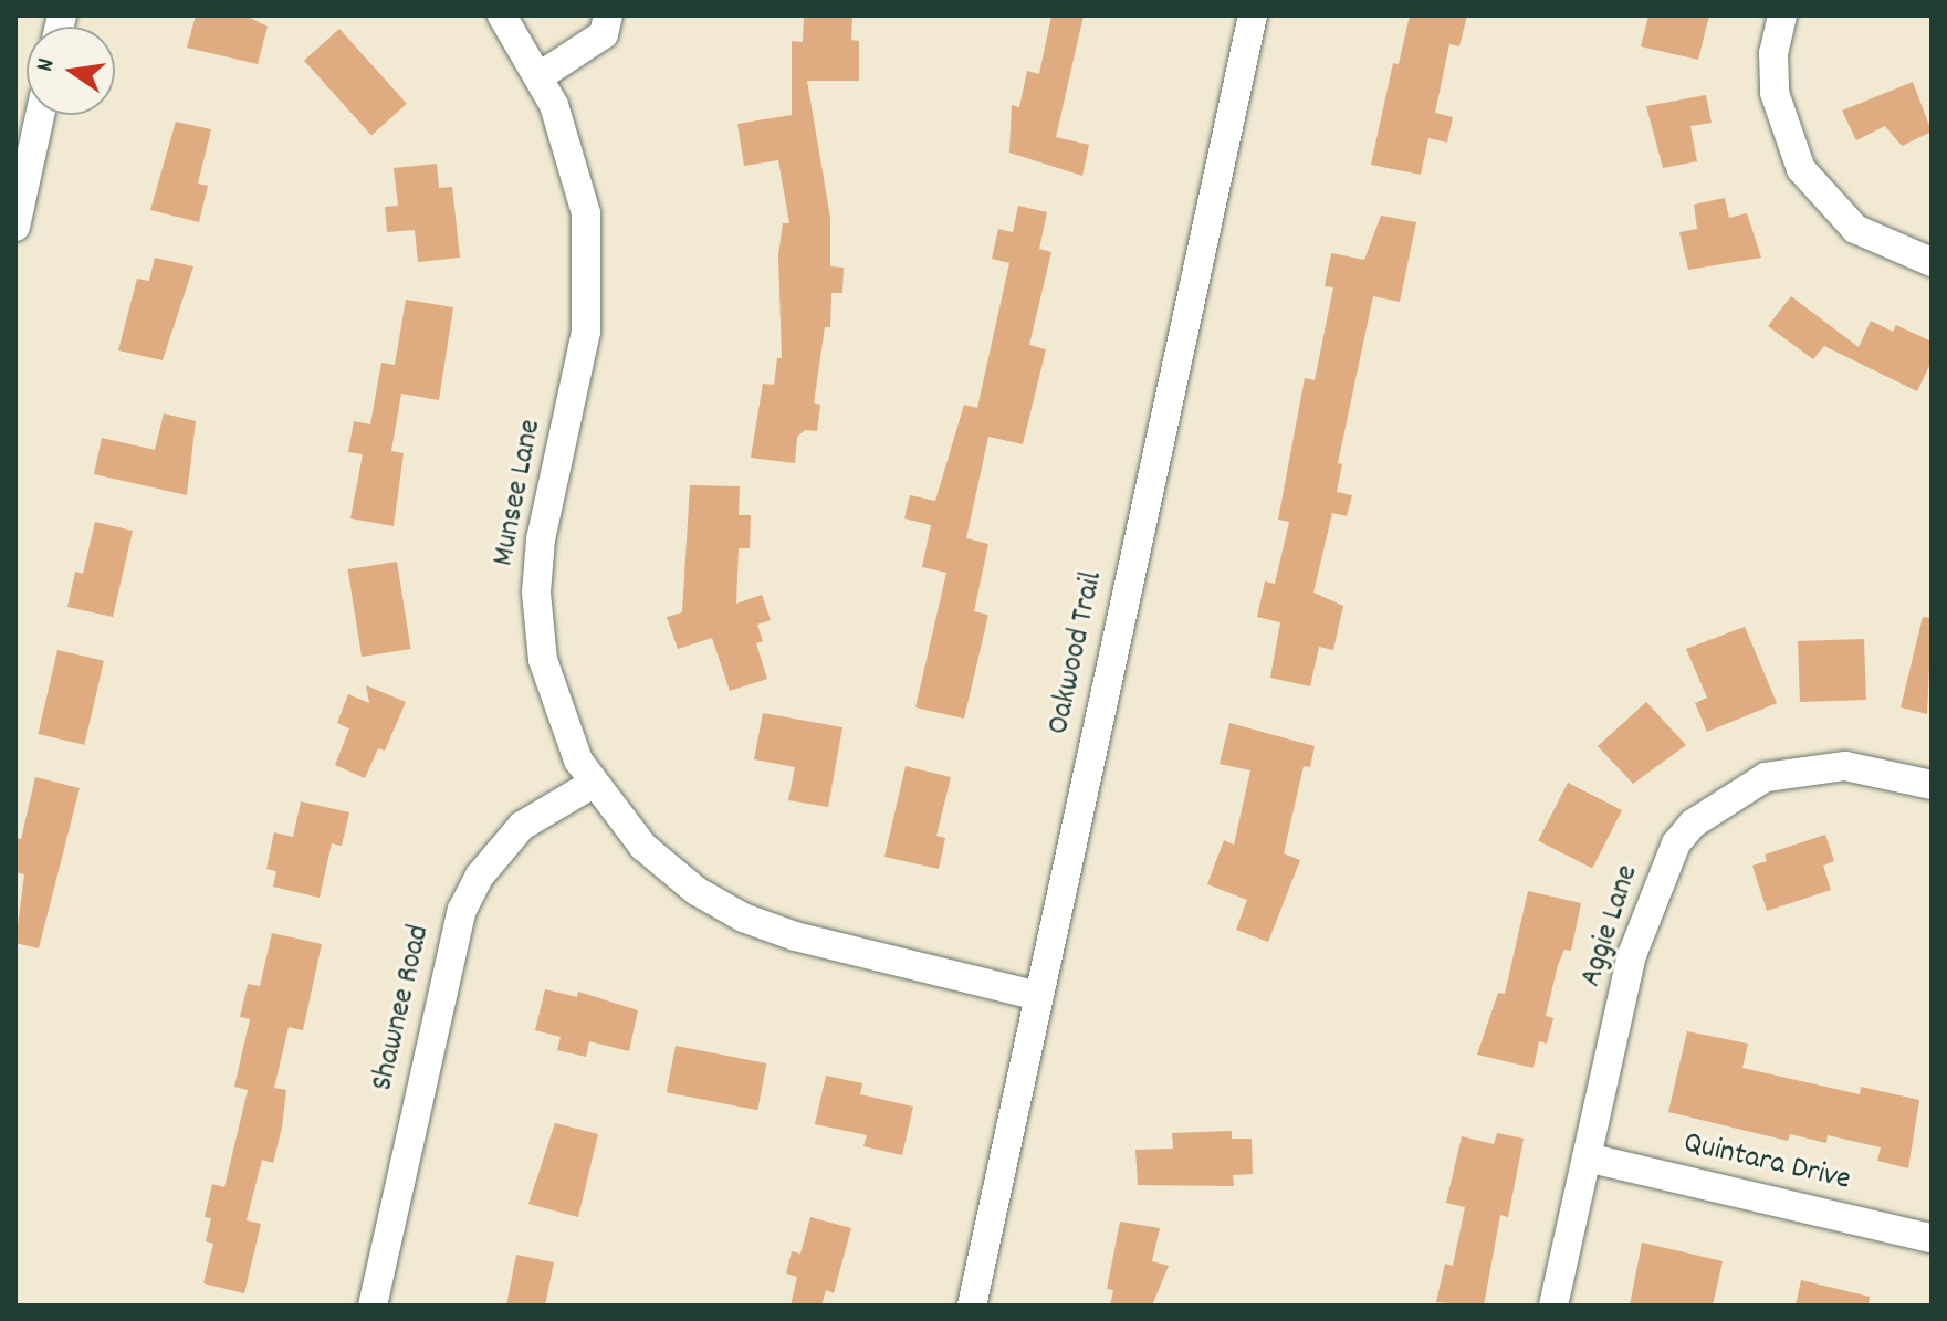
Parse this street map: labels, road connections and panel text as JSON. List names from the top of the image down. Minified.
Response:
{"streets":{"street":["Munsee Lane","Oakwood Trail","Aggie Lane","Shawnee Road","Quintara Drive"]},"crossings":[["Munsee Lane","Oakwood Trail"],["Munsee Lane","Shawnee Road"],["Aggie Lane","Quintara Drive"]],"north":"left"}
